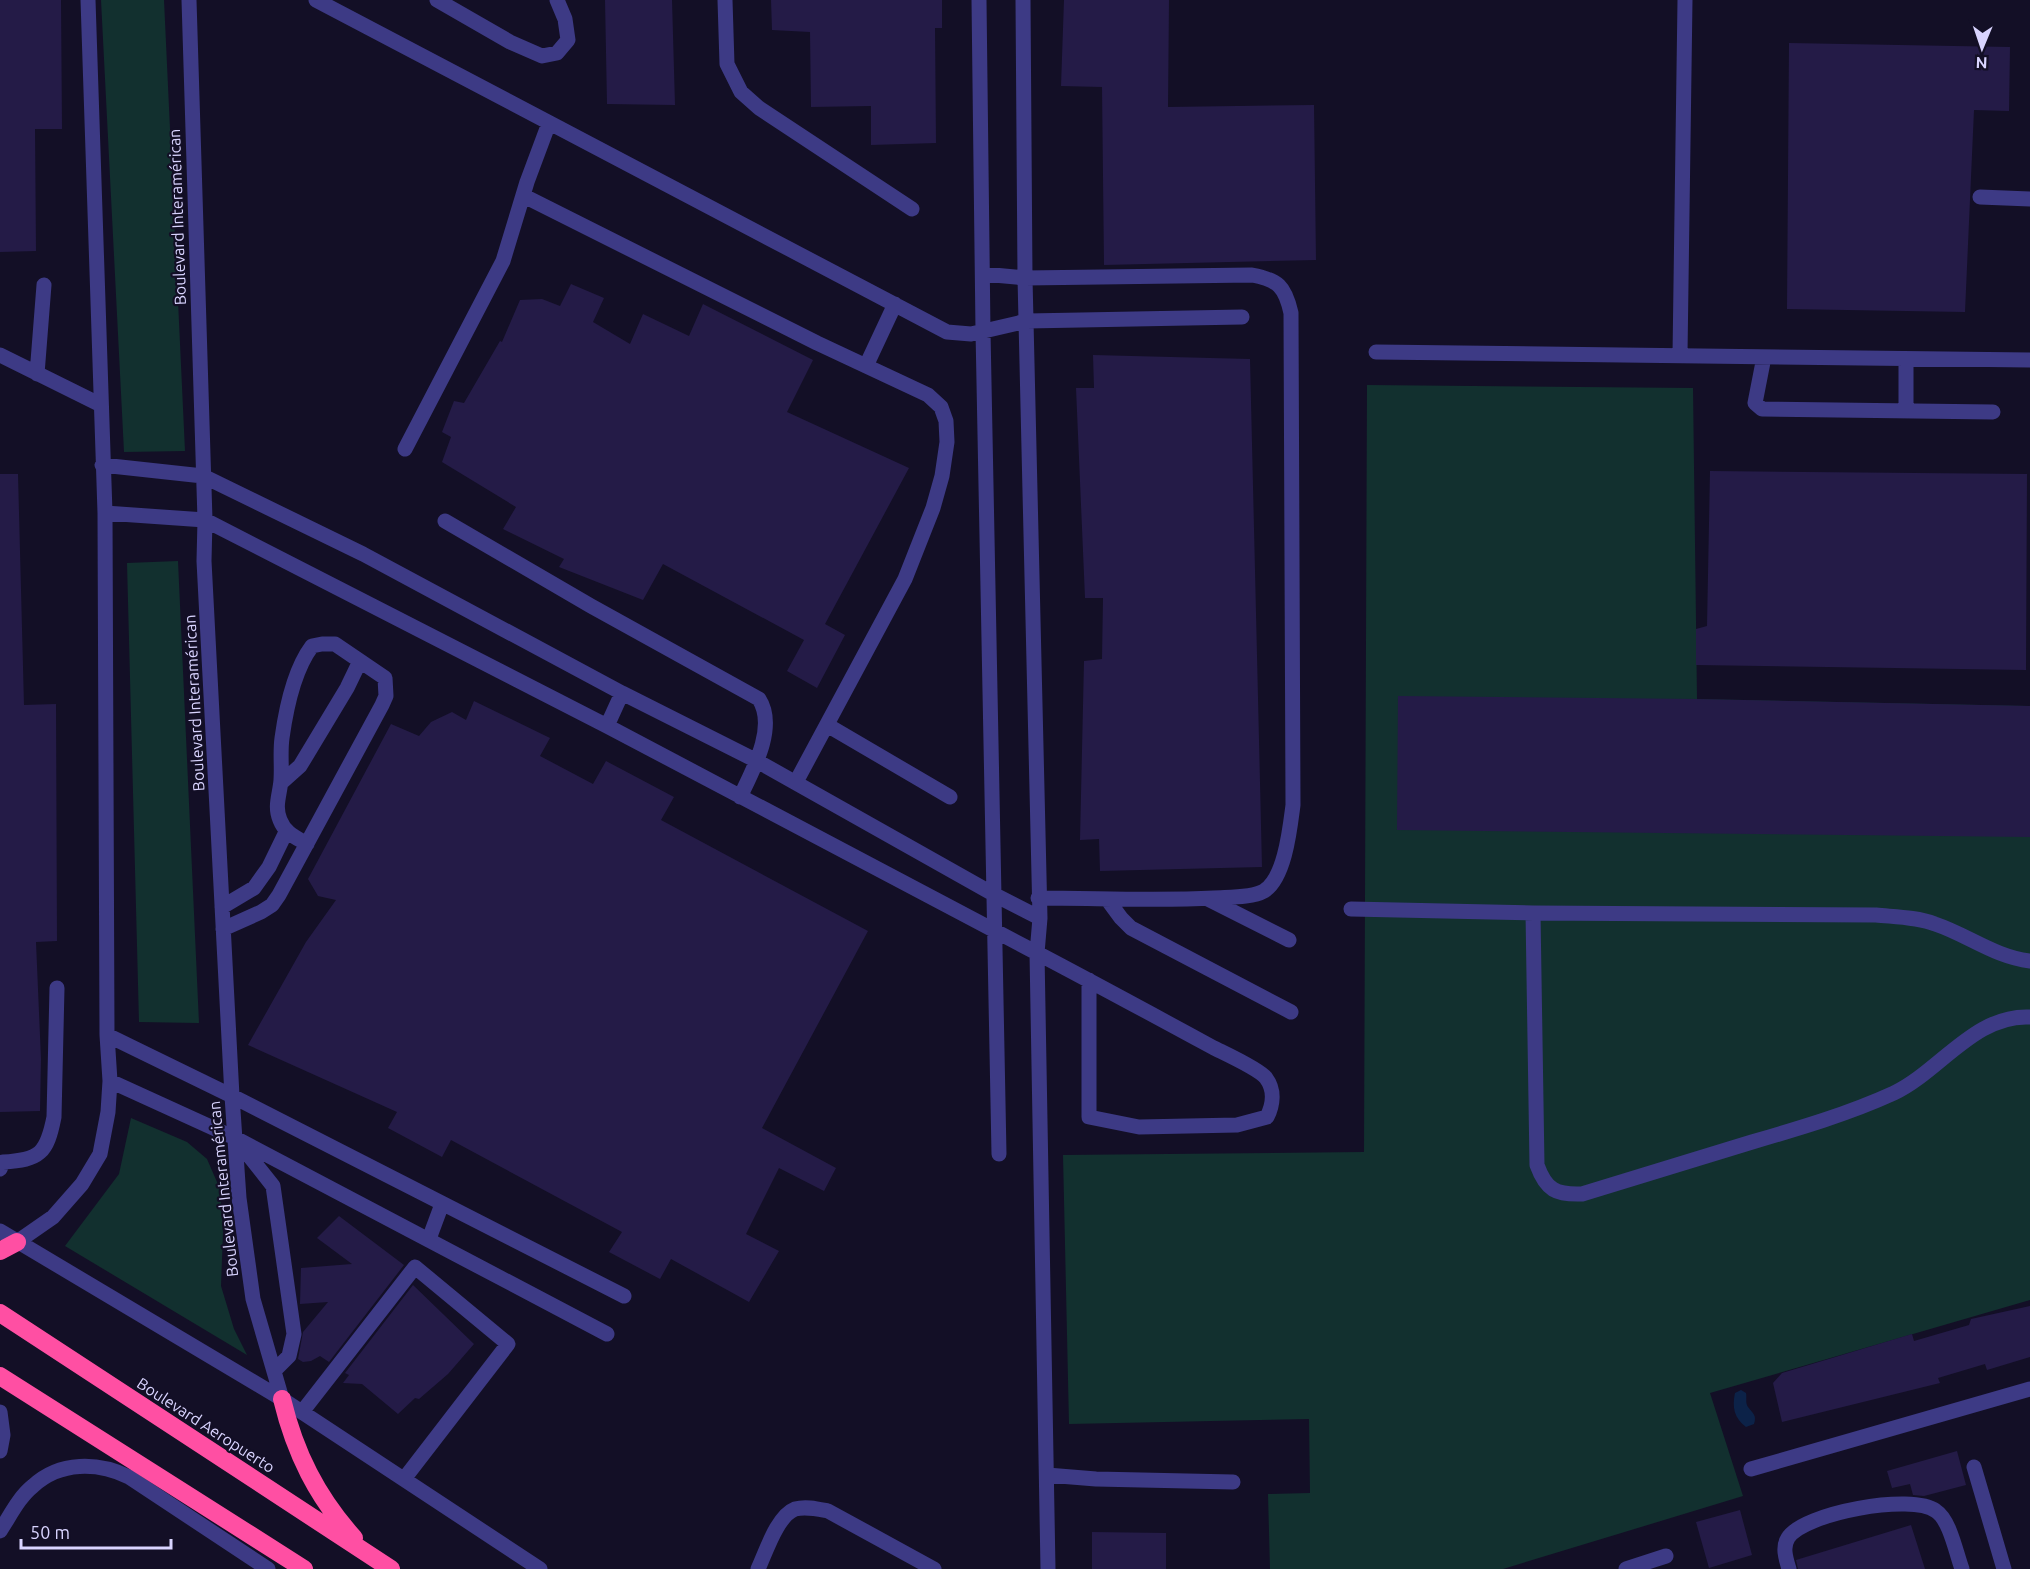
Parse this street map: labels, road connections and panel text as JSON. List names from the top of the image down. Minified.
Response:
{"streets":{"highway":["Boulevard Aeropuerto"],"street":["Boulevard Interamérican"]},"scale_bar":"50 m","north":"bottom"}
